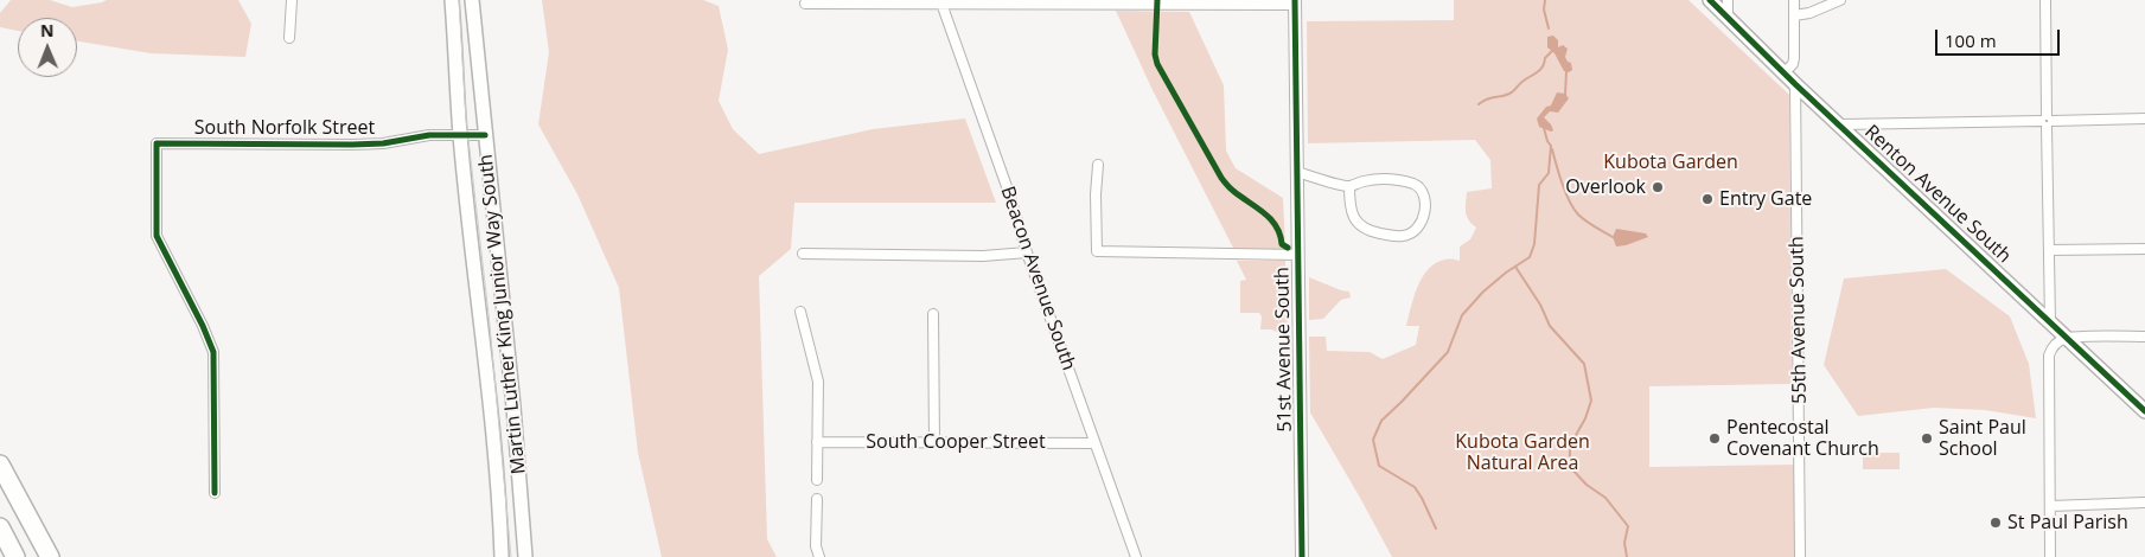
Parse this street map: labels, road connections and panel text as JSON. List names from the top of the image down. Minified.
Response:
{"streets":{"main road":["Renton Avenue South","Martin Luther King Junior Way South"],"street":["South Norfolk Street","Beacon Avenue South","55th Avenue South","51st Avenue South","South Cooper Street"]},"crossings":[["South Norfolk Street","Martin Luther King Junior Way South"],["Renton Avenue South","55th Avenue South"],["Beacon Avenue South","South Cooper Street"]],"parks":["Kubota Garden","Kubota Garden Natural Area"],"places":["Overlook","Entry Gate","Pentecostal Covenant Church","Saint Paul School","St Paul Parish"],"scale_bar":"100 m","north":"top"}
